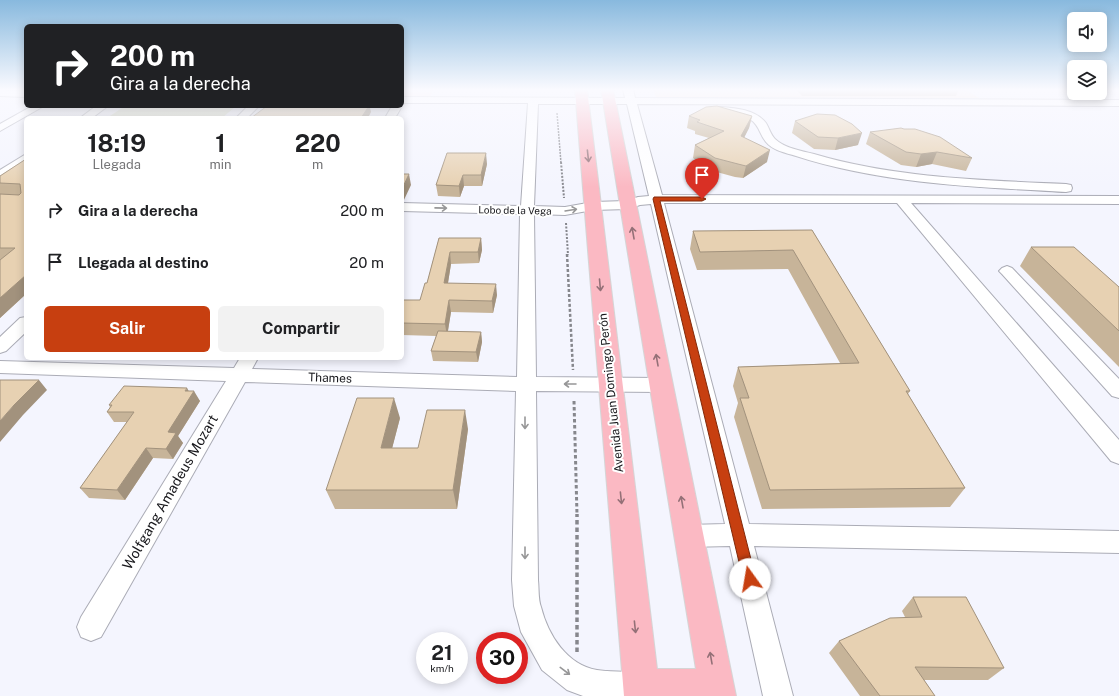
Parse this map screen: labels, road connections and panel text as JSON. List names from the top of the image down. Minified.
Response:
{"streets":{"main road":["Avenida Juan Domingo Perón"],"street":["Lobo de la Vega","Thames","Wolfgang Amadeus Mozart"]},"crossings":[["Lobo de la Vega","Avenida Juan Domingo Perón"],["Thames","Avenida Juan Domingo Perón"],["Thames","Wolfgang Amadeus Mozart"]],"one_way":["Lobo de la Vega"],"page":{"turn":["200 m","Gira a la derecha"],"eta":["18:19","Llegada","1","min","220","m"],"list":[{"name":"Gira a la derecha","value":"200 m"},{"name":"Llegada al destino","value":"20 m"}],"buttons":["Salir","Compartir"],"speed":"21 km/h","limit":"30"}}
